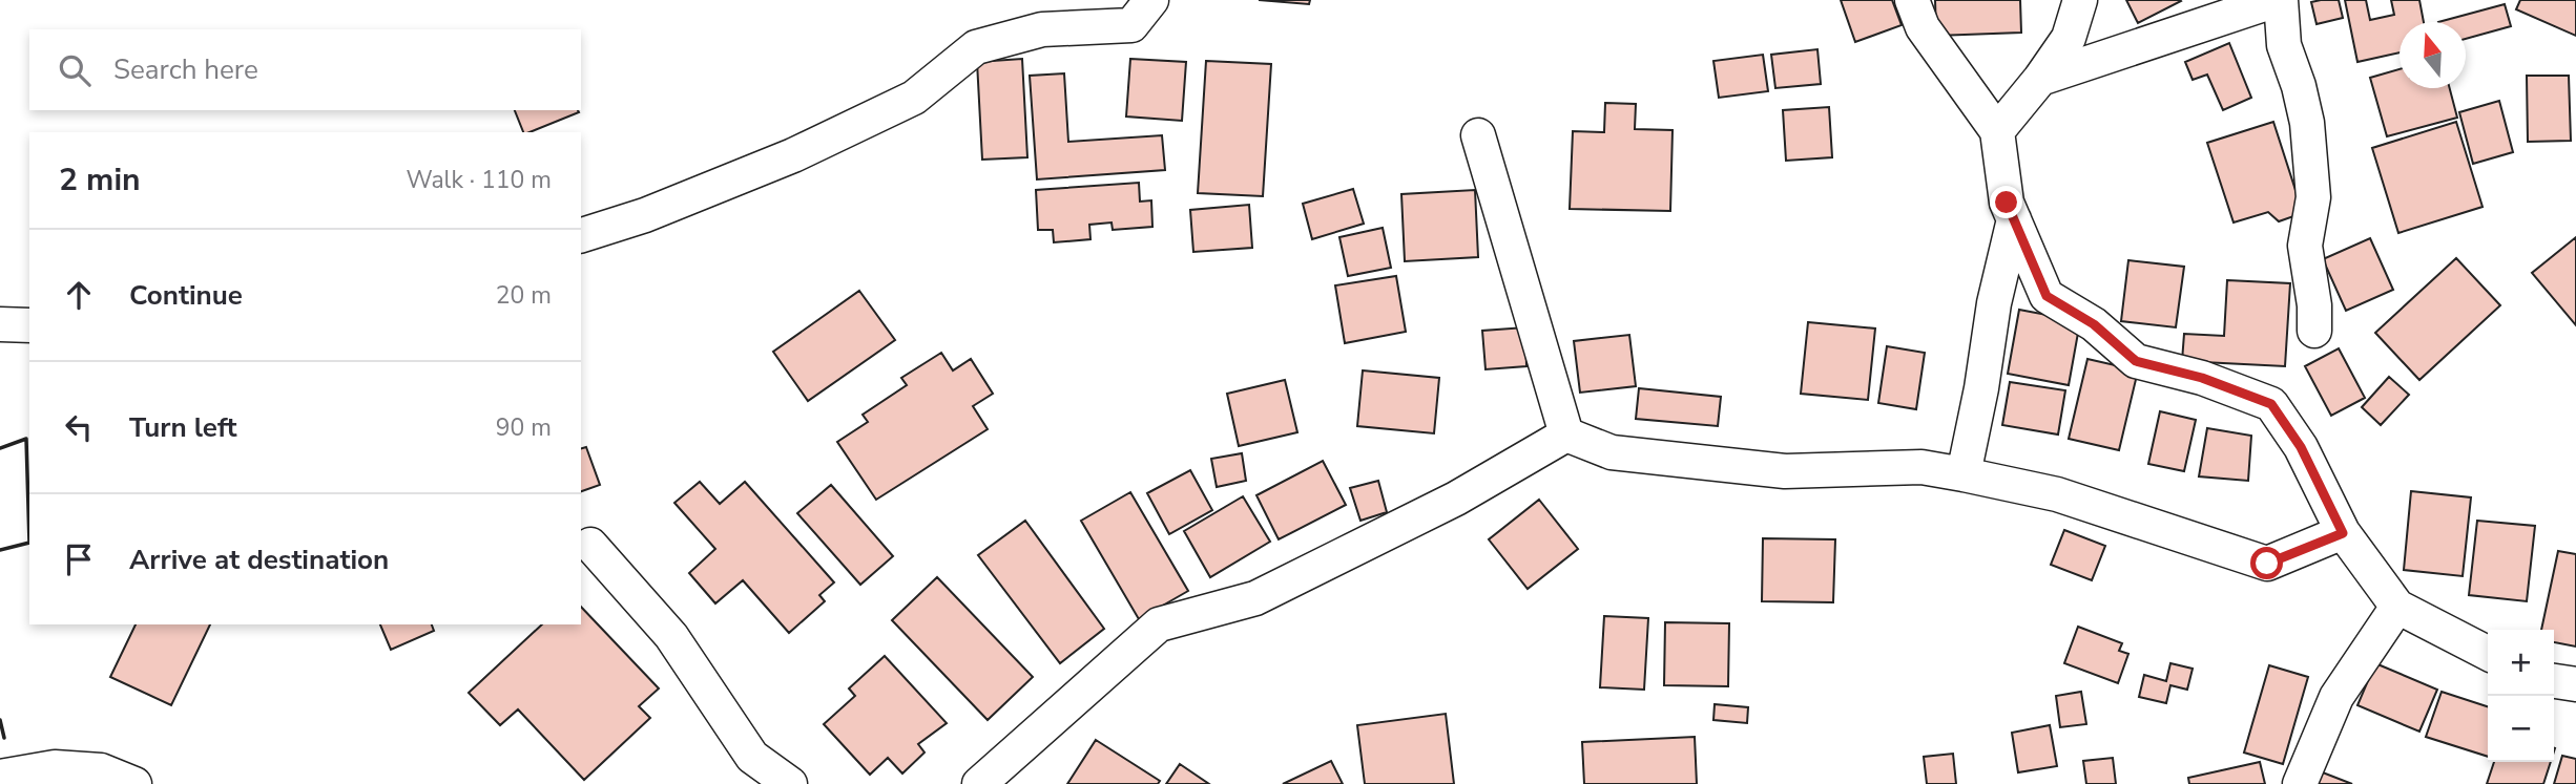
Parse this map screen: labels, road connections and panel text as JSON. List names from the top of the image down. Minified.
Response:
{"north":"top","page":{"search":"Search here","heading":["2 min","Walk · 110 m"],"list":[["Continue","20 m"],["Turn left","90 m"],"Arrive at destination"],"map_buttons":["+","−"]}}
